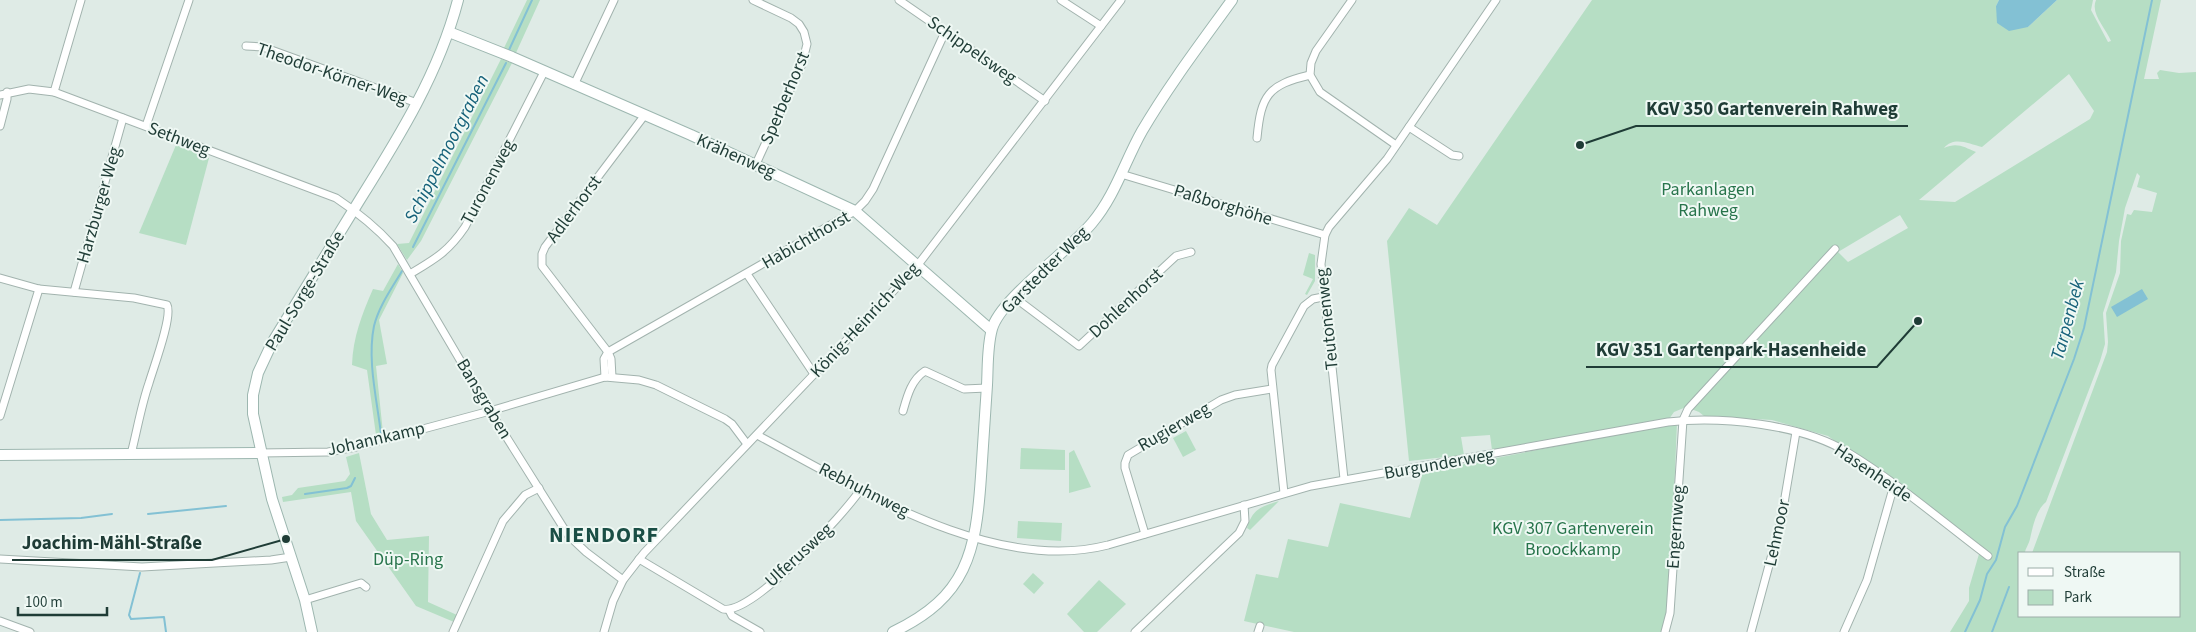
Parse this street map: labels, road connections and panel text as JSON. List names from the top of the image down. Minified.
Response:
{"streets":{"street":["Schippelsweg","Theodor-Körner-Weg","Sperberhorst","Sethweg","Krähenweg","Turonenweg","Harzburger Weg","Paßborghöhe","Adlerhorst","Habichthorst","Garstedter Weg","Paul-Sorge-Straße","Dohlenhorst","Teutonenweg","König-Heinrich-Weg","Bansgraben","Rugierweg","Johannkamp","Burgunderweg","Hasenheide","Rebhuhnweg","Engernweg","Lehmoor","Ulferusweg"]},"crossings":[["Schippelsweg","Habichthorst"],["Schippelsweg","König-Heinrich-Weg"],["Theodor-Körner-Weg","Paul-Sorge-Straße"],["Sperberhorst","Krähenweg"],["Sethweg","Harzburger Weg"],["Sethweg","Paul-Sorge-Straße"],["Sethweg","Bansgraben"],["Krähenweg","Turonenweg"],["Krähenweg","Adlerhorst"],["Krähenweg","Habichthorst"],["Krähenweg","Garstedter Weg"],["Krähenweg","Paul-Sorge-Straße"],["Krähenweg","König-Heinrich-Weg"],["Turonenweg","Bansgraben"],["Paßborghöhe","Garstedter Weg"],["Paßborghöhe","Teutonenweg"],["Adlerhorst","Habichthorst"],["Garstedter Weg","Dohlenhorst"],["Garstedter Weg","Burgunderweg"],["Garstedter Weg","Rebhuhnweg"],["Paul-Sorge-Straße","Bansgraben"],["Paul-Sorge-Straße","Johannkamp"],["Teutonenweg","Burgunderweg"],["König-Heinrich-Weg","Bansgraben"],["König-Heinrich-Weg","Rebhuhnweg"],["Bansgraben","Johannkamp"],["Rugierweg","Burgunderweg"],["Burgunderweg","Hasenheide"],["Burgunderweg","Rebhuhnweg"],["Burgunderweg","Engernweg"],["Hasenheide","Engernweg"],["Hasenheide","Lehmoor"],["Rebhuhnweg","Ulferusweg"]],"districts":["NIENDORF"],"water":["Schippelmoorgraben","Tarpenbek"],"parks":["Parkanlagen Rahweg","KGV 307 Gartenverein Broockkamp","Düp-Ring"],"places":["KGV 350 Gartenverein Rahweg","KGV 351 Gartenpark-Hasenheide","Joachim-Mähl-Straße"],"legend":["Straße","Park"],"scale_bar":"100 m"}
